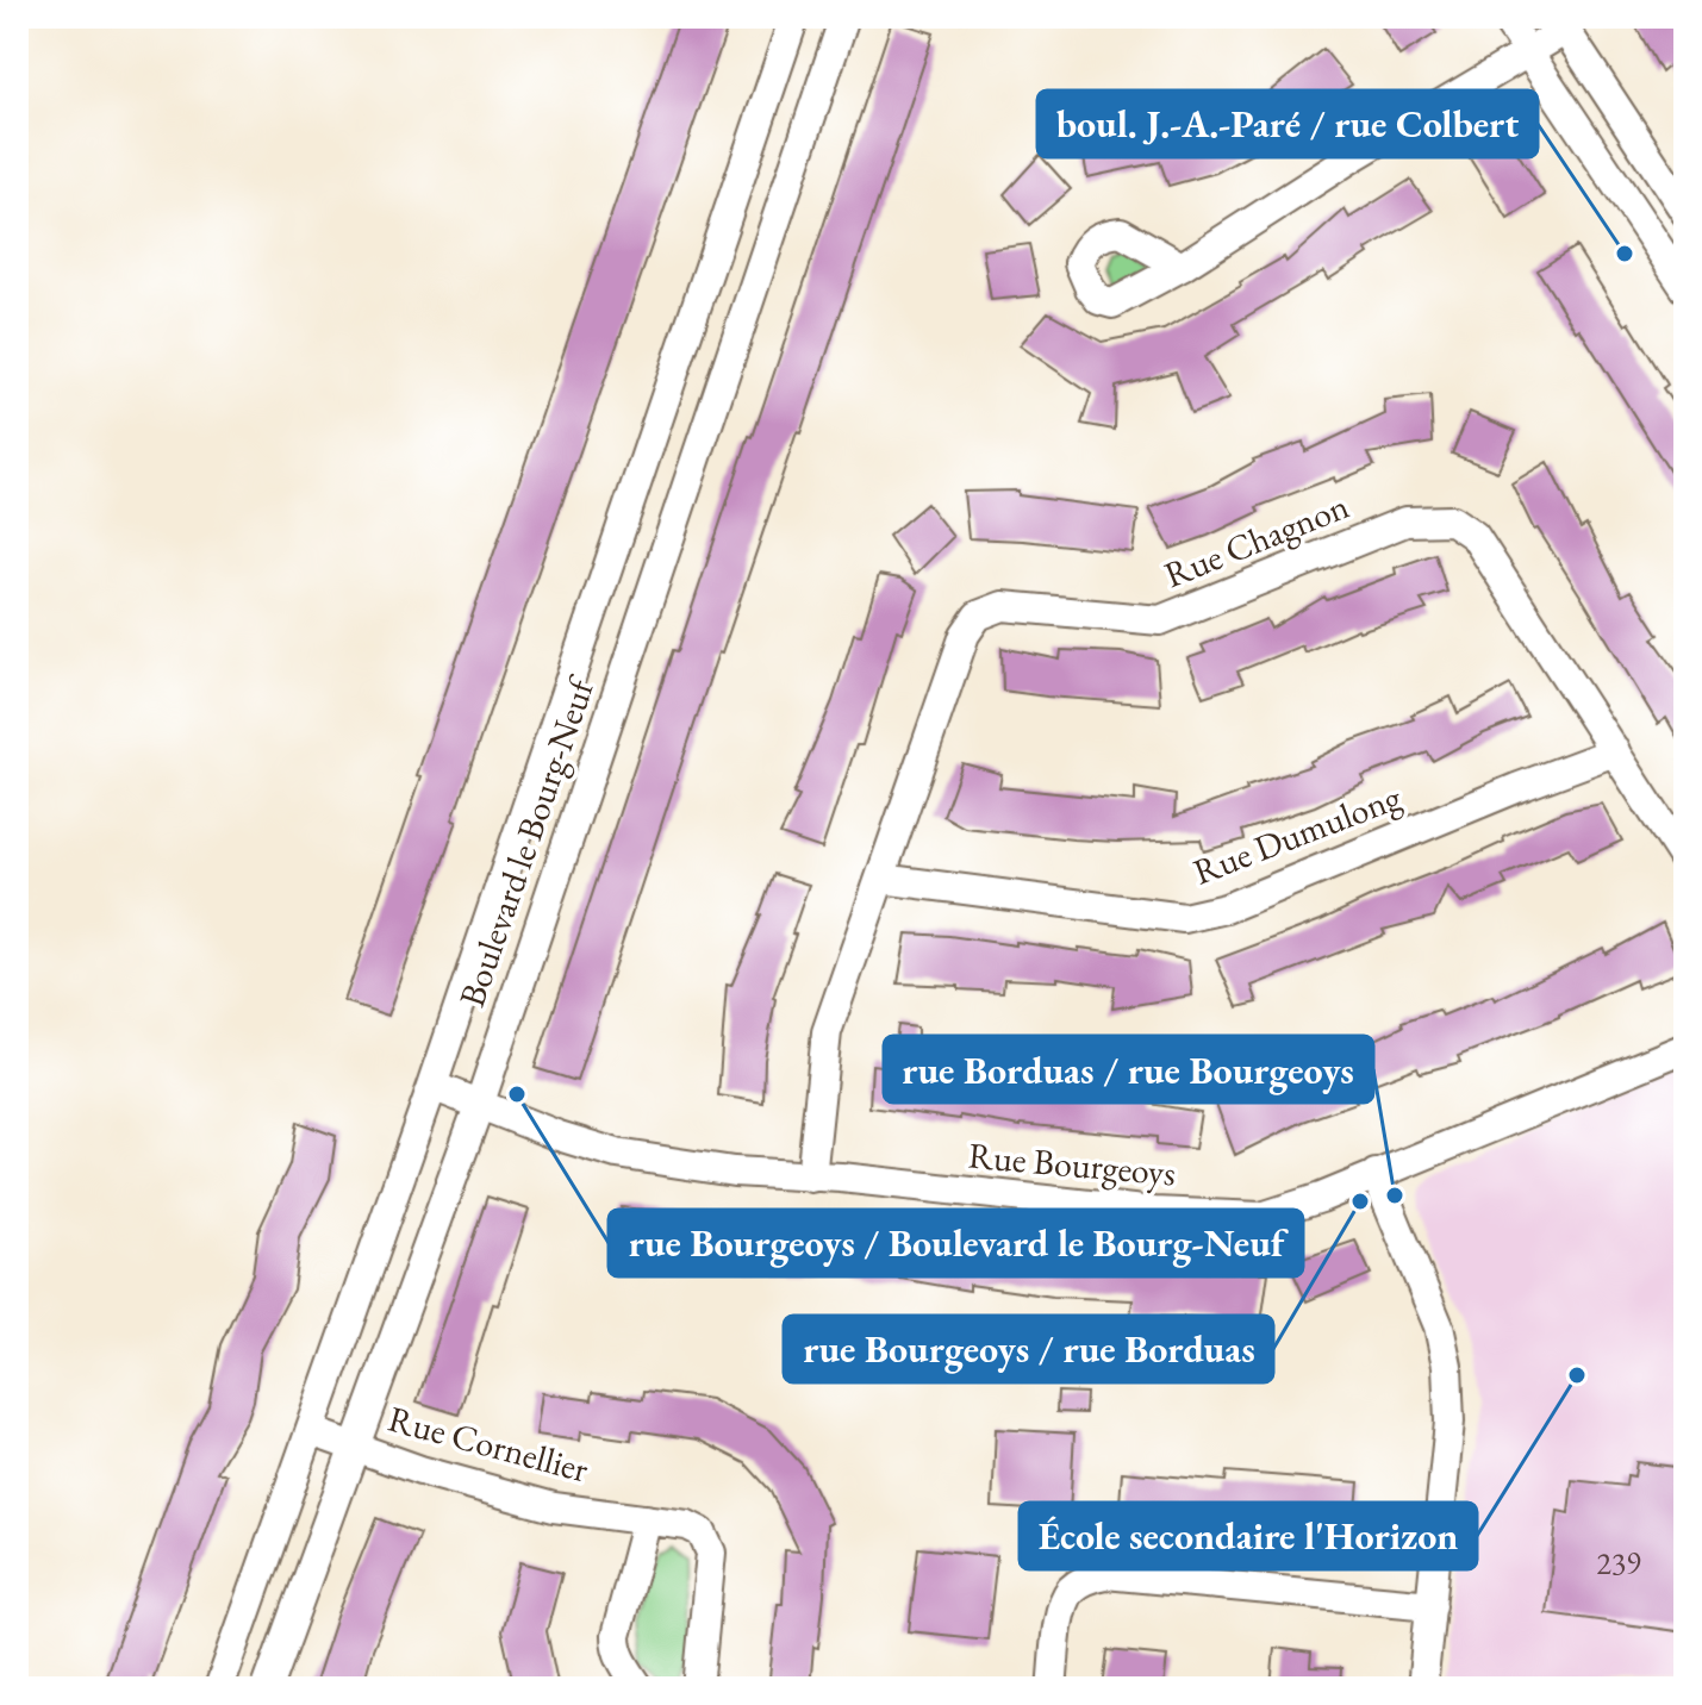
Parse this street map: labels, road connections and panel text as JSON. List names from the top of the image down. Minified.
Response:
{"streets":{"street":["Rue Chagnon","Rue Dumulong","Boulevard le Bourg-Neuf","Rue Bourgeoys","Rue Cornellier"]},"crossings":[["Rue Chagnon","Rue Dumulong"],["Rue Chagnon","Rue Bourgeoys"],["Boulevard le Bourg-Neuf","Rue Bourgeoys"],["Boulevard le Bourg-Neuf","Rue Cornellier"]],"places":["boul. J.-A.-Paré / rue Colbert","rue Bourgeoys / Boulevard le Bourg-Neuf","rue Borduas / rue Bourgeoys","rue Bourgeoys / rue Borduas","École secondaire l'Horizon"],"house_numbers":["239"]}
